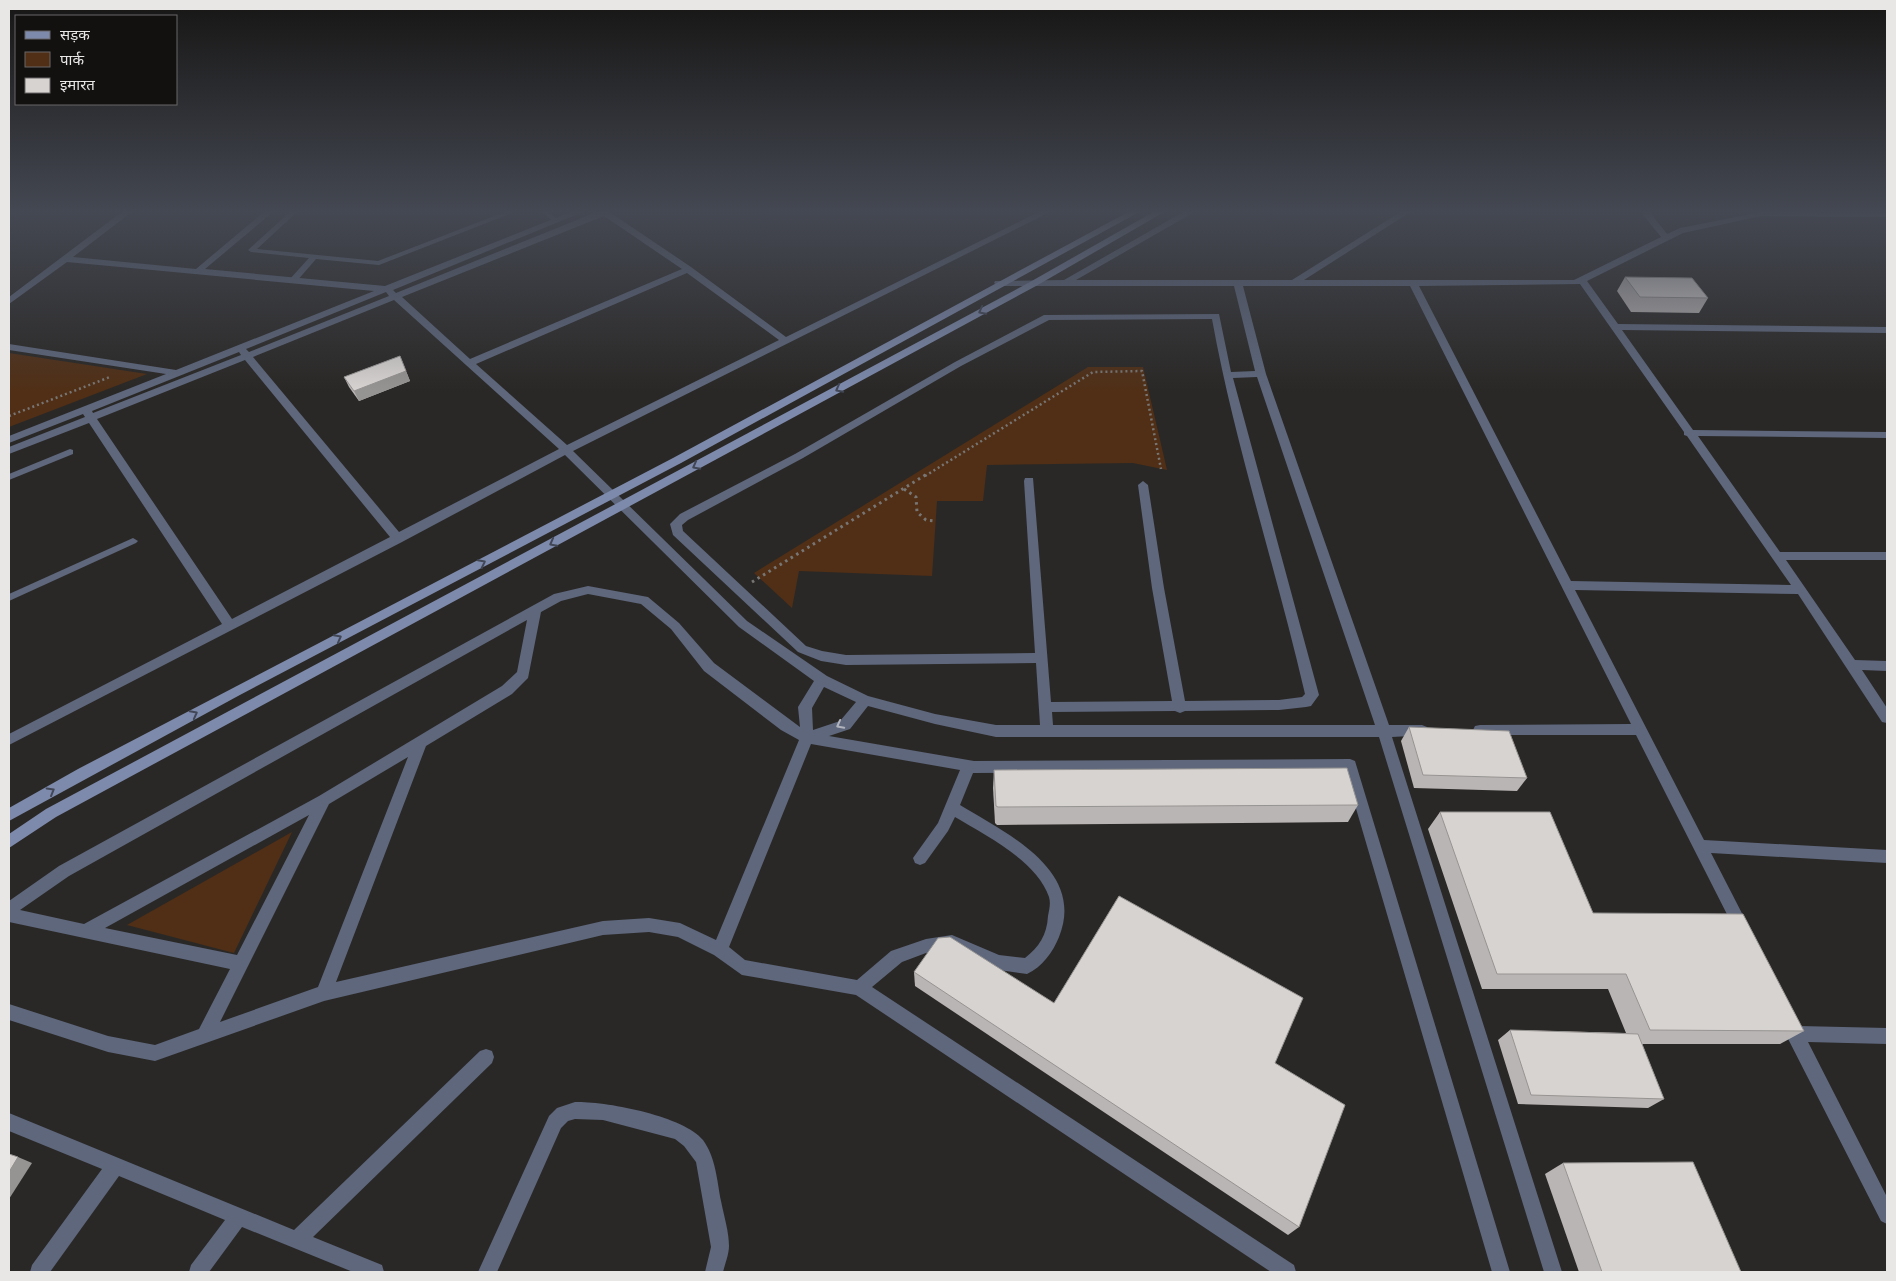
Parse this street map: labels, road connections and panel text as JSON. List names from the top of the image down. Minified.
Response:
{"legend":["सड़क","पार्क","इमारत"]}
